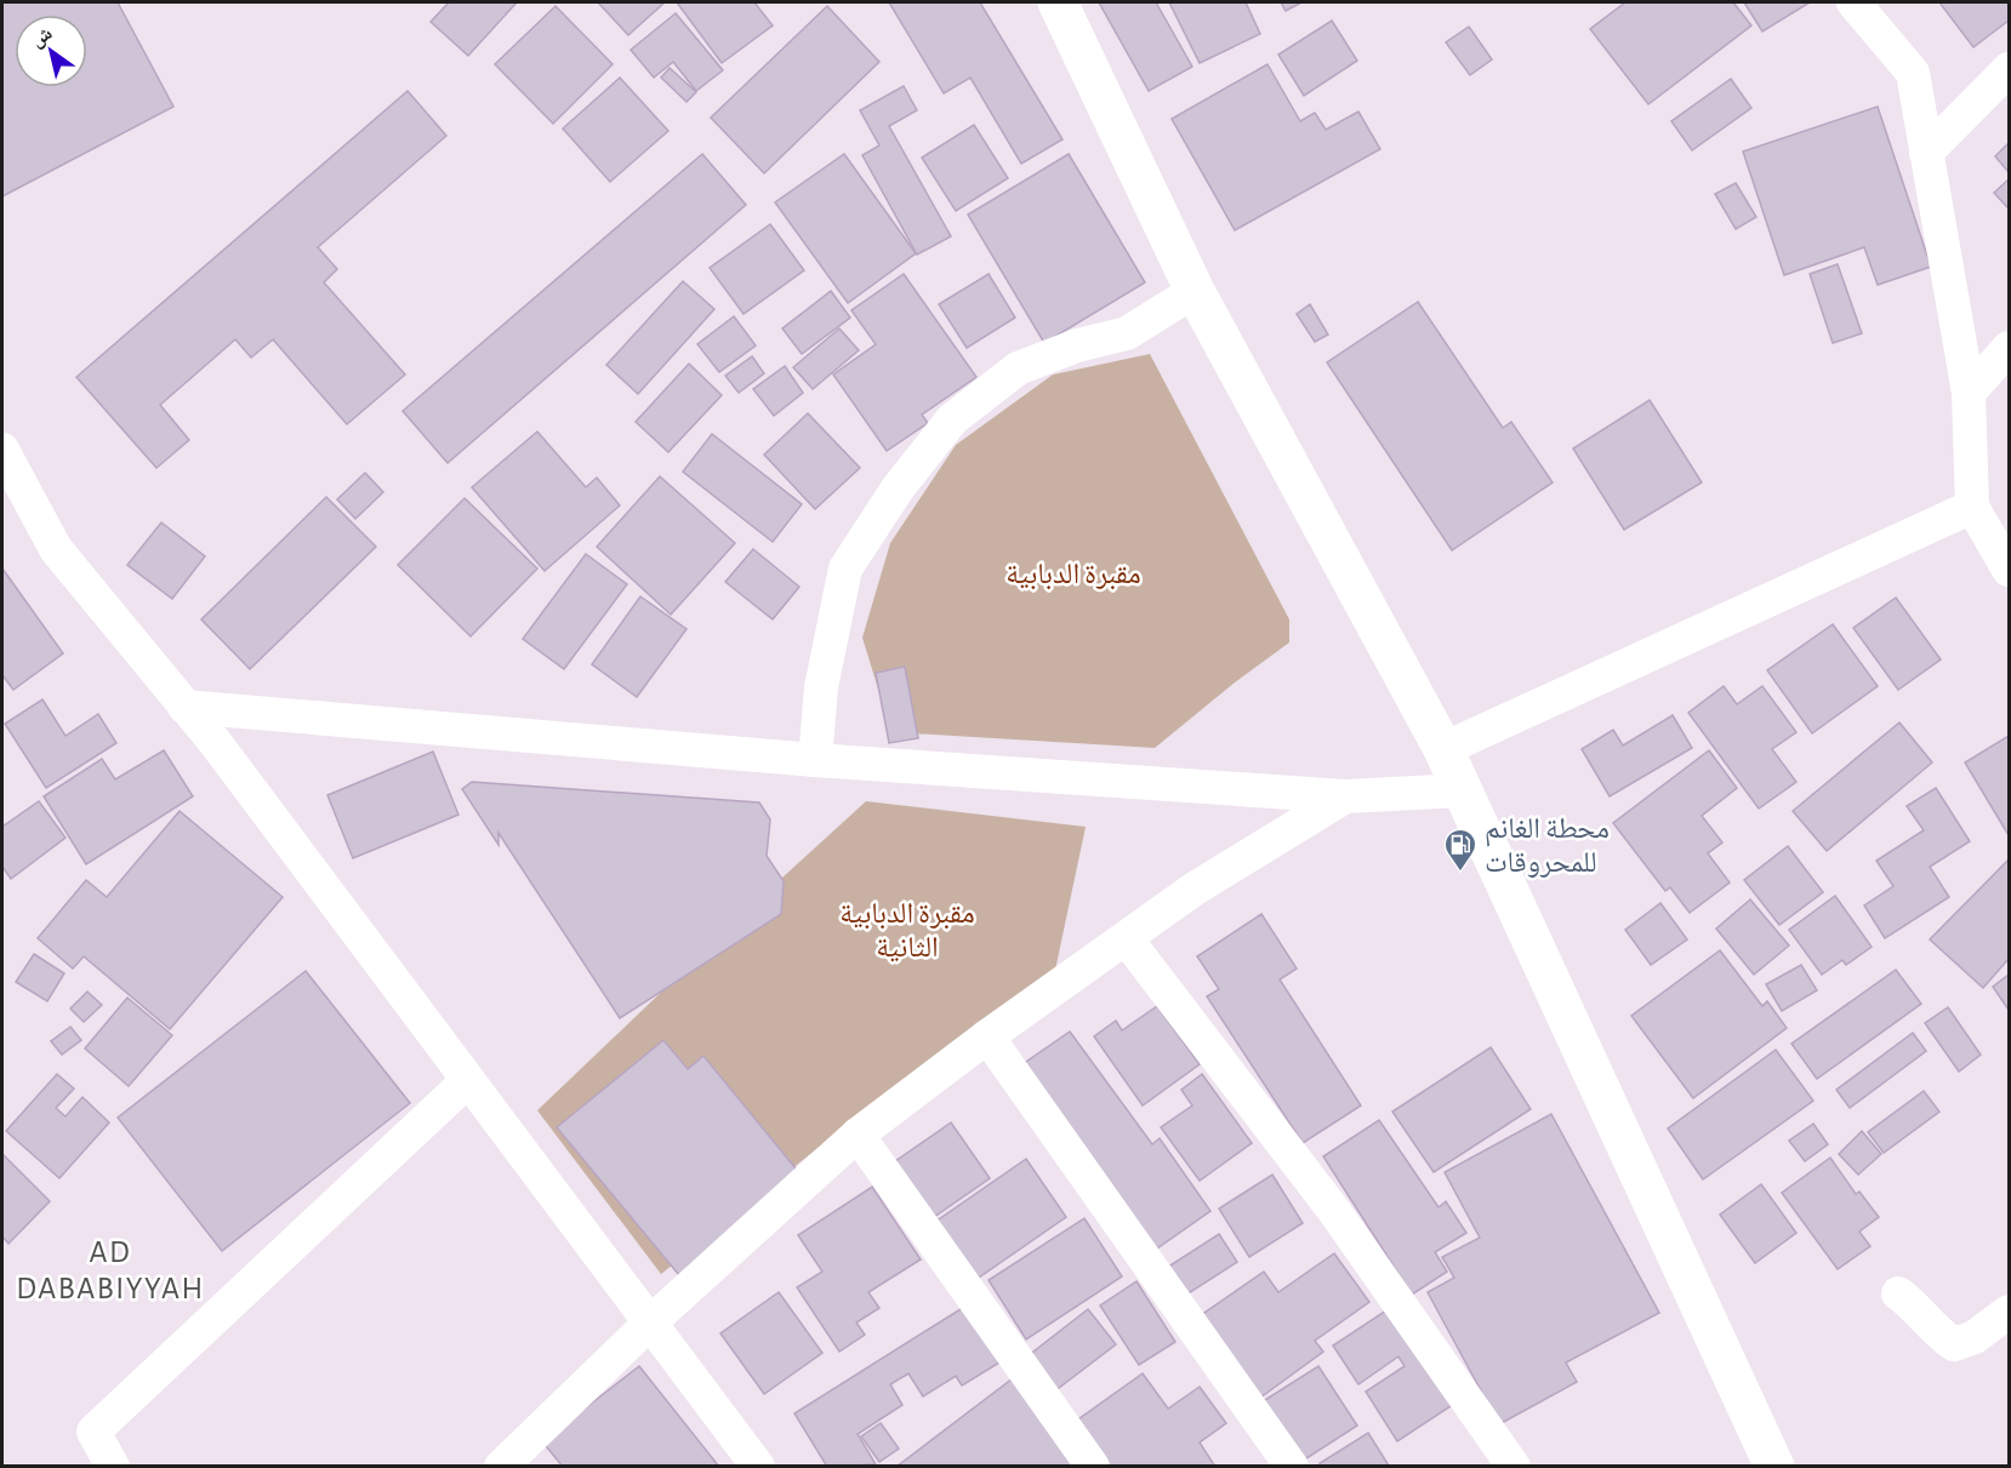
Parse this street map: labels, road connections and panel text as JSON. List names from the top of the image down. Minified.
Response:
{"districts":["AD DABABIYYAH"],"parks":["مقبرة الدبابية","مقبرة الدبابية الثانية"],"places":{"fuel station":["محطة الغانم للمحروقات"]},"north":"top left"}
